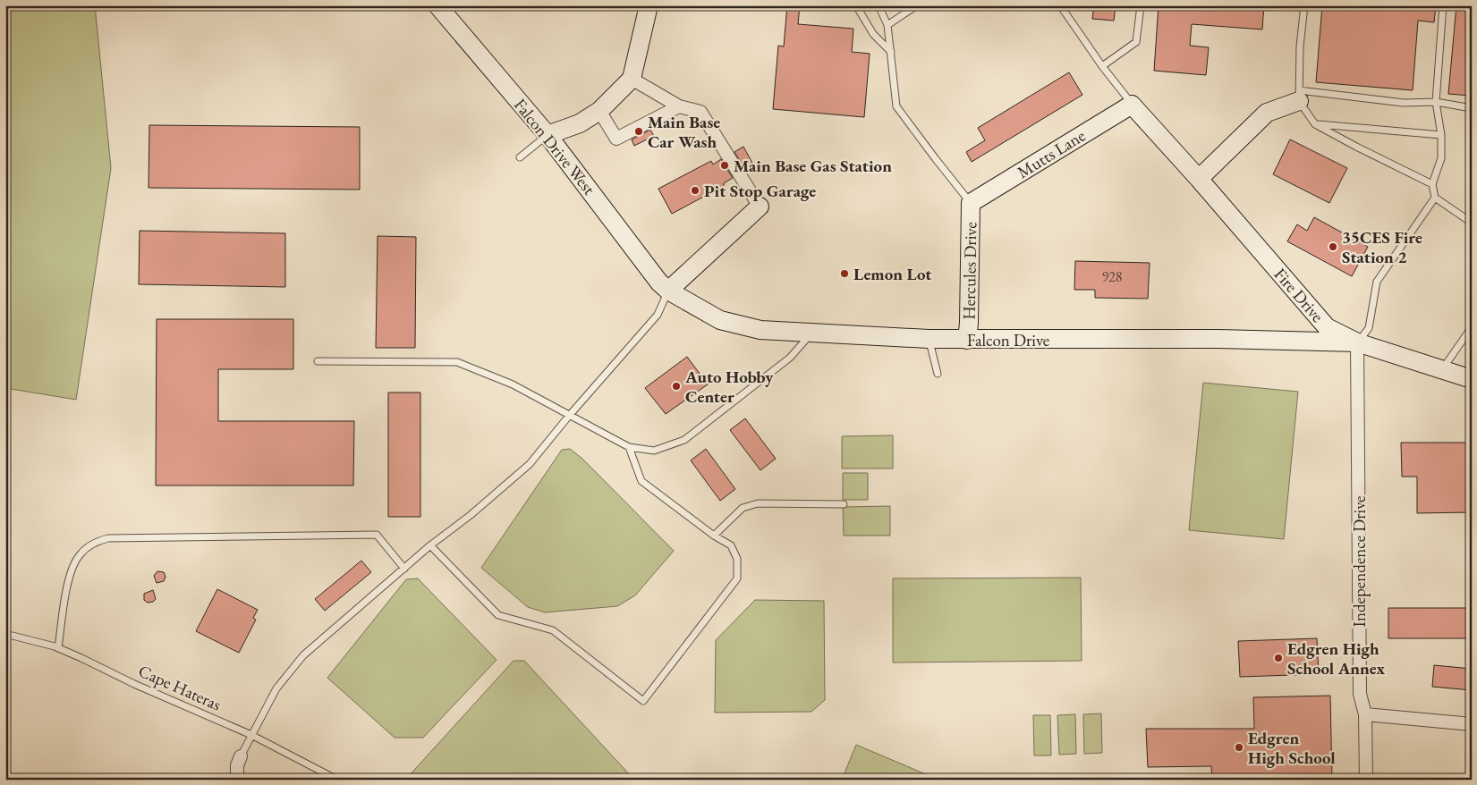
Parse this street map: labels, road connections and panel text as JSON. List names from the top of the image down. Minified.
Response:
{"streets":{"street":["Falcon Drive West","Mutts Lane","Hercules Drive","Fire Drive","Falcon Drive","Independence Drive"],"lane":["Cape Hateras"]},"crossings":[["Falcon Drive West","Falcon Drive"],["Mutts Lane","Hercules Drive"],["Mutts Lane","Fire Drive"],["Hercules Drive","Falcon Drive"],["Fire Drive","Falcon Drive"],["Fire Drive","Independence Drive"],["Falcon Drive","Independence Drive"]],"places":["Main Base Car Wash","Main Base Gas Station","Pit Stop Garage","35CES Fire Station 2","Lemon Lot","Auto Hobby Center","Edgren High School Annex","Edgren High School"],"house_numbers":["928"]}
